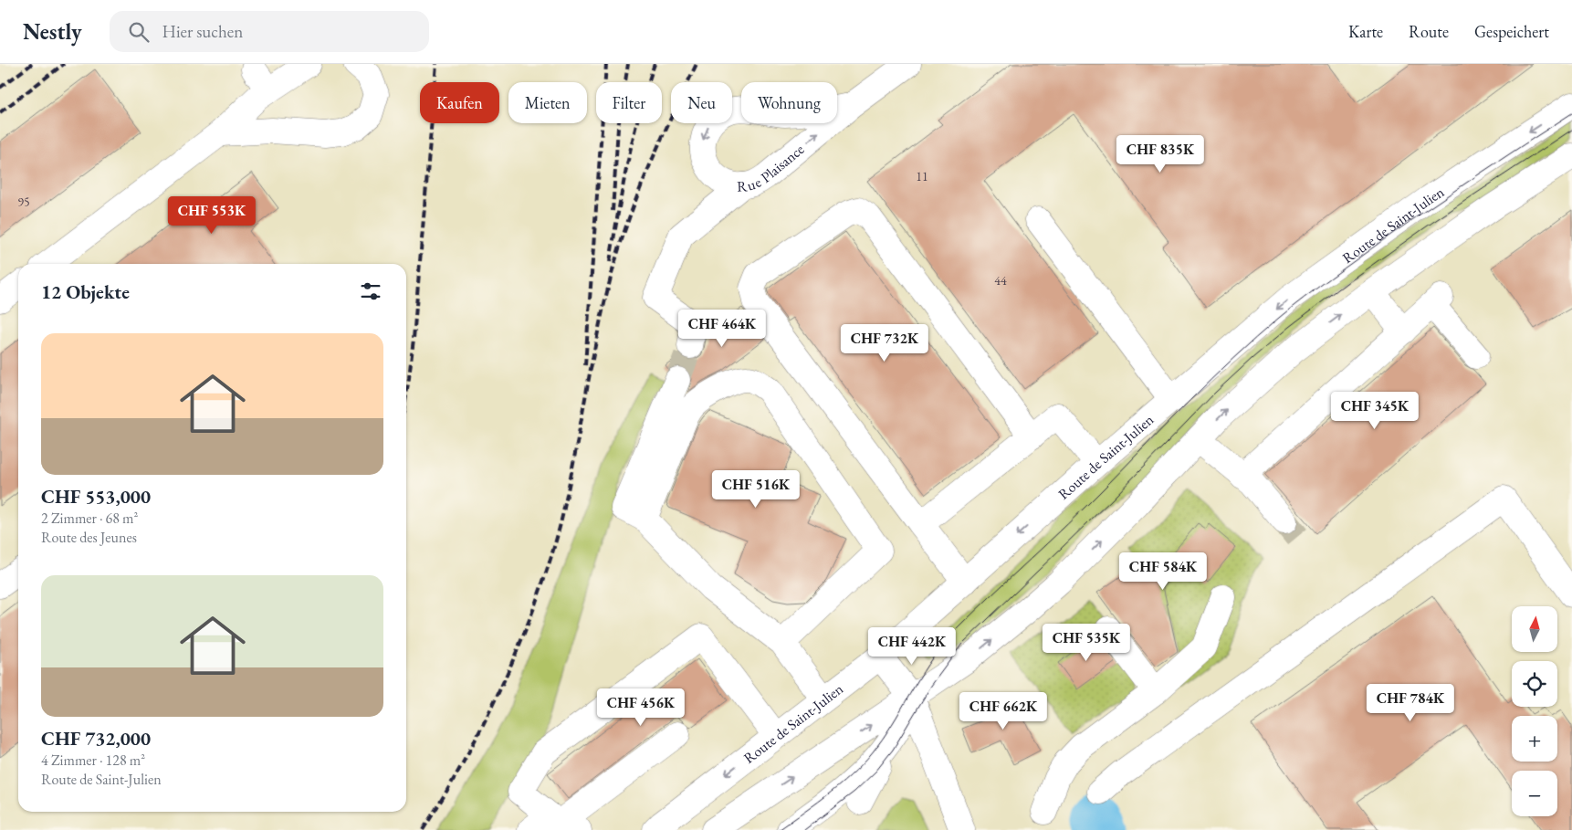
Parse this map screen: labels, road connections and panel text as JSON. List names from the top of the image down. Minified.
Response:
{"streets":{"main road":["Rue Plaisance","Route de Saint-Julien"]},"house_numbers":["11","95","44"],"north":"top","page":{"header":"Nestly","search":"Hier suchen","nav":["Karte","Route","Gespeichert"],"chip":["Kaufen","Mieten","Filter","Neu","Wohnung"],"price":["CHF 835K","CHF 553K","CHF 464K","CHF 732K","CHF 345K","CHF 516K","CHF 584K","CHF 535K","CHF 442K","CHF 784K","CHF 456K","CHF 662K"],"heading":"12 Objekte","list":[{"name":"CHF 553,000","note":"2 Zimmer · 68 m² · Route des Jeunes"},{"name":"CHF 732,000","note":"4 Zimmer · 128 m² · Route de Saint-Julien"}],"map_buttons":["+","−"]}}
